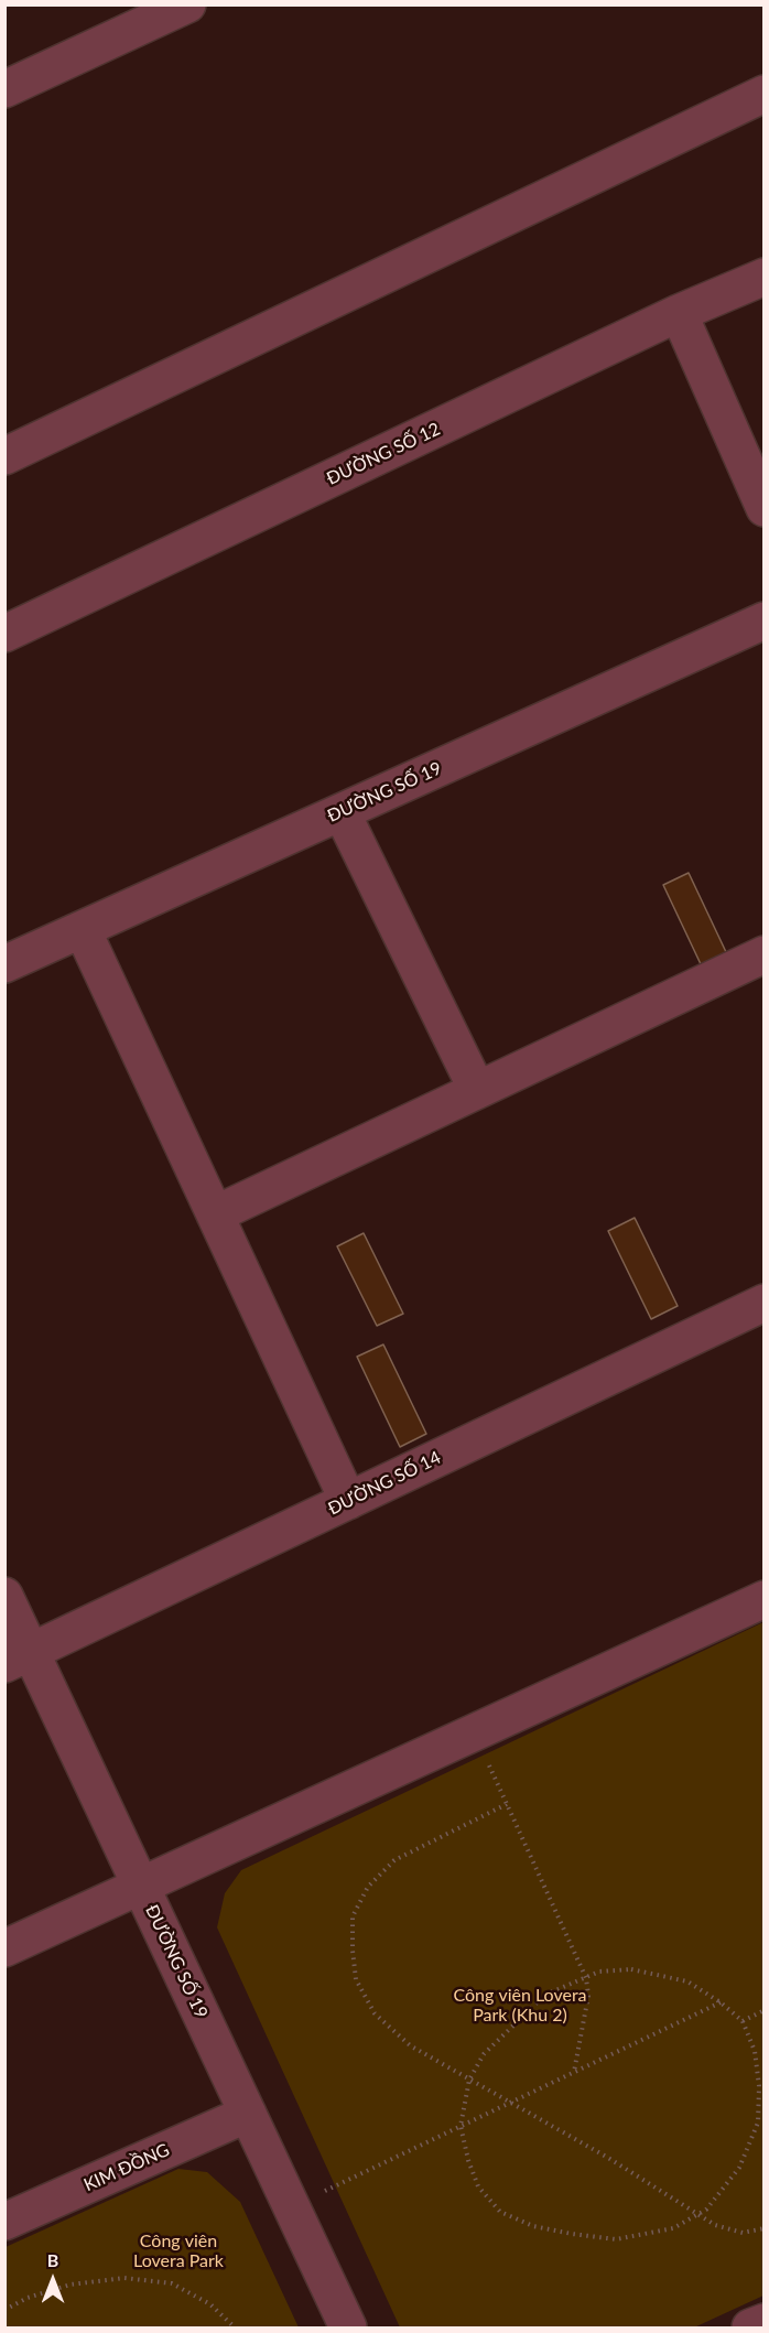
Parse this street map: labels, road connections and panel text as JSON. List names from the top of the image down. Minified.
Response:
{"streets":{"street":["ĐƯỜNG SỐ 12","ĐƯỜNG SỐ 19","ĐƯỜNG SỐ 14","KIM ĐỒNG"]},"crossings":[["ĐƯỜNG SỐ 19","ĐƯỜNG SỐ 14"],["ĐƯỜNG SỐ 19","KIM ĐỒNG"]],"parks":["Công viên Lovera Park (Khu 2)","Công viên Lovera Park"],"north":"top"}
